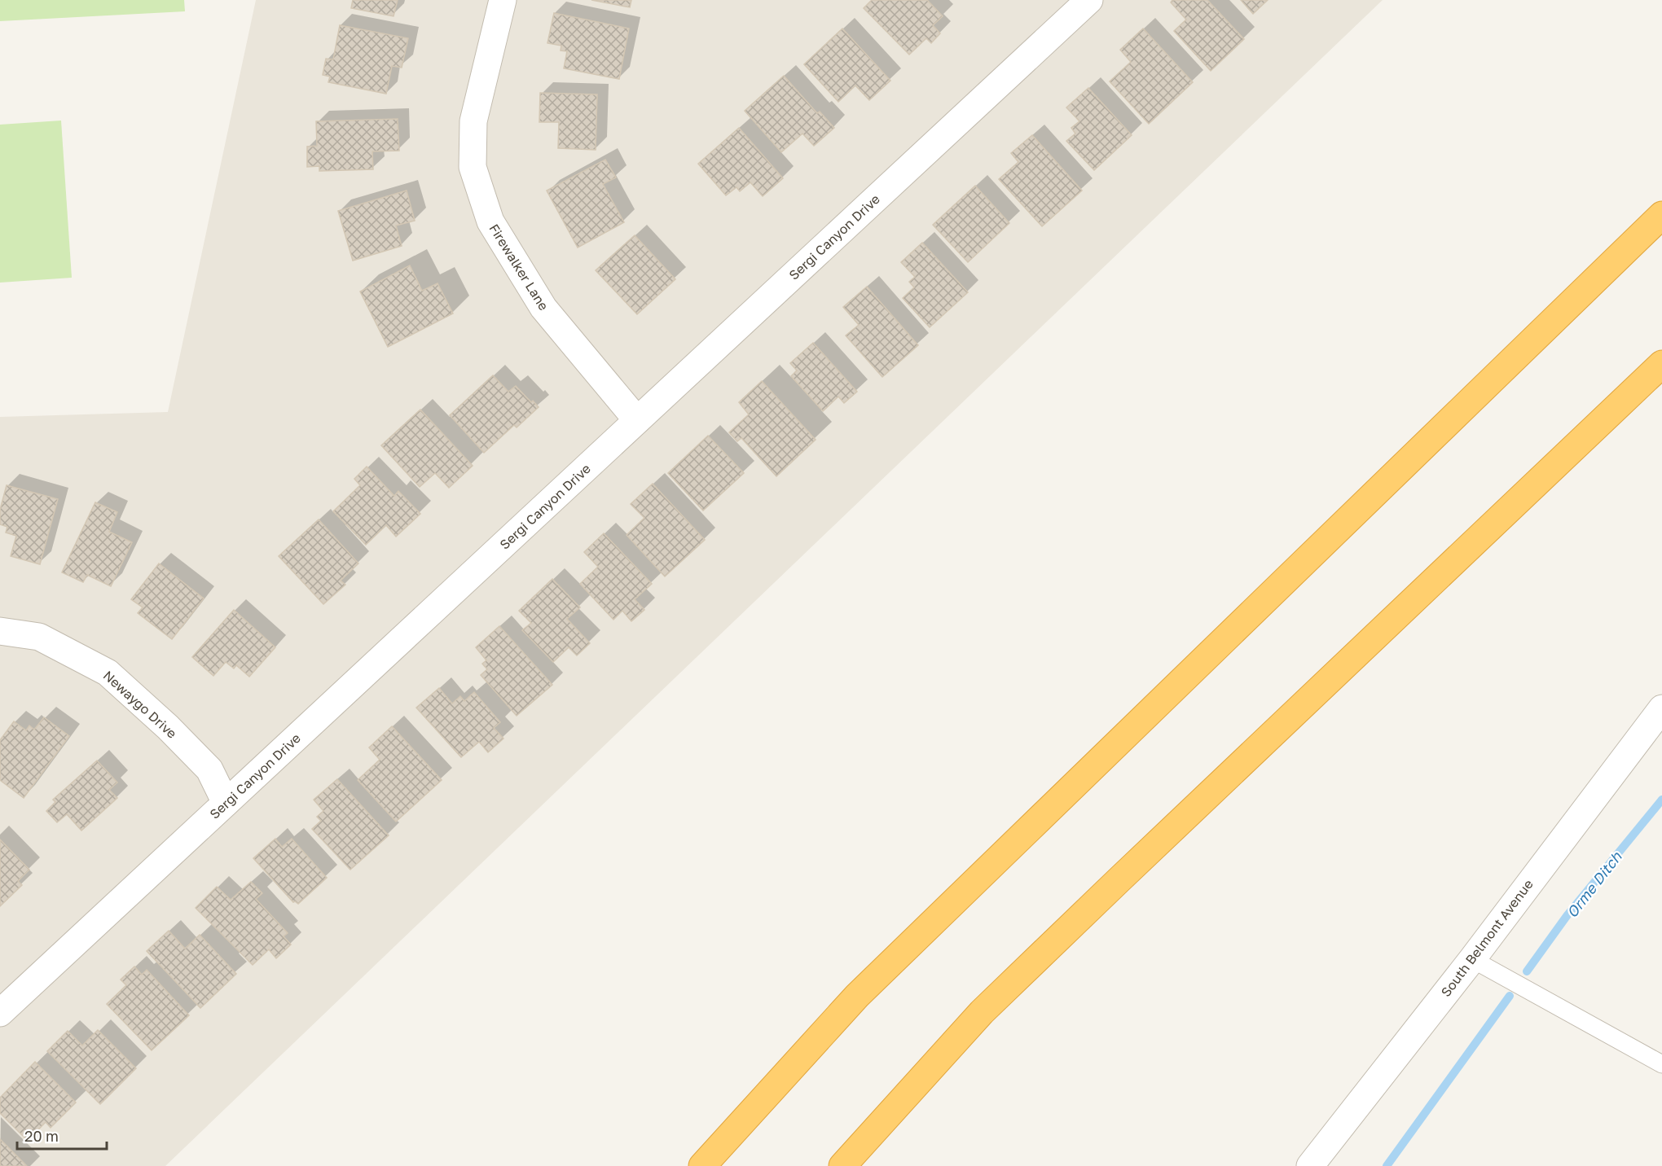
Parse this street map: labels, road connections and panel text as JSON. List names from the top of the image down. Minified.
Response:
{"streets":{"street":["Sergi Canyon Drive","Firewalker Lane","Newaygo Drive","South Belmont Avenue"]},"crossings":[["Sergi Canyon Drive","Firewalker Lane"],["Sergi Canyon Drive","Newaygo Drive"]],"water":["Orme Ditch"],"scale_bar":"20 m"}
